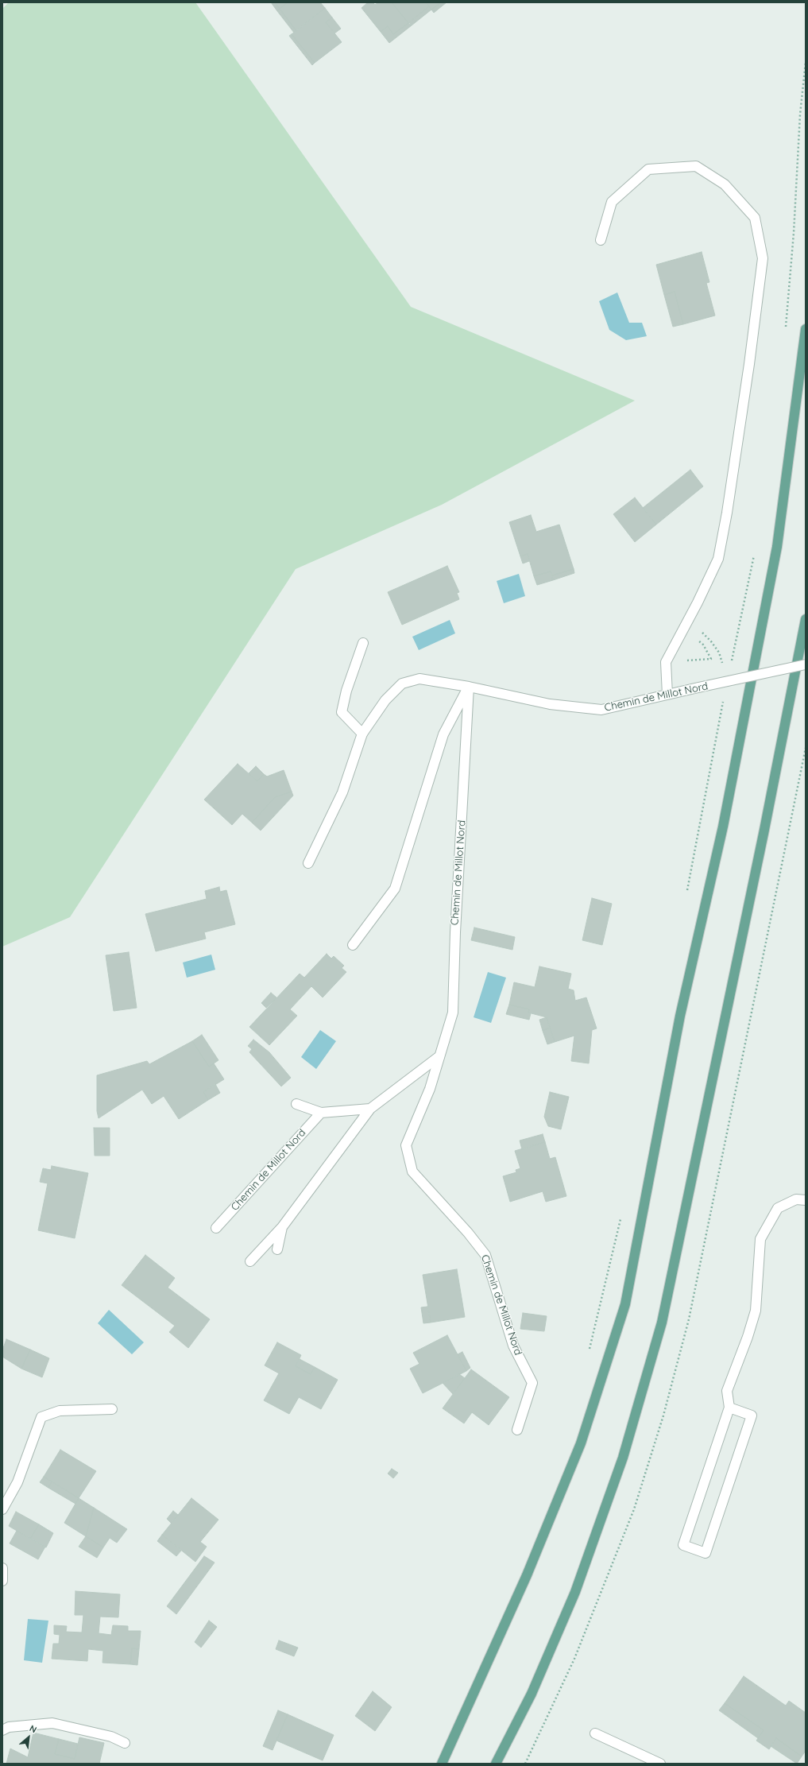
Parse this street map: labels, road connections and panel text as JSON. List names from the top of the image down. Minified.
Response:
{"streets":{"street":["Chemin de Millot Nord"]},"north":"top right"}
